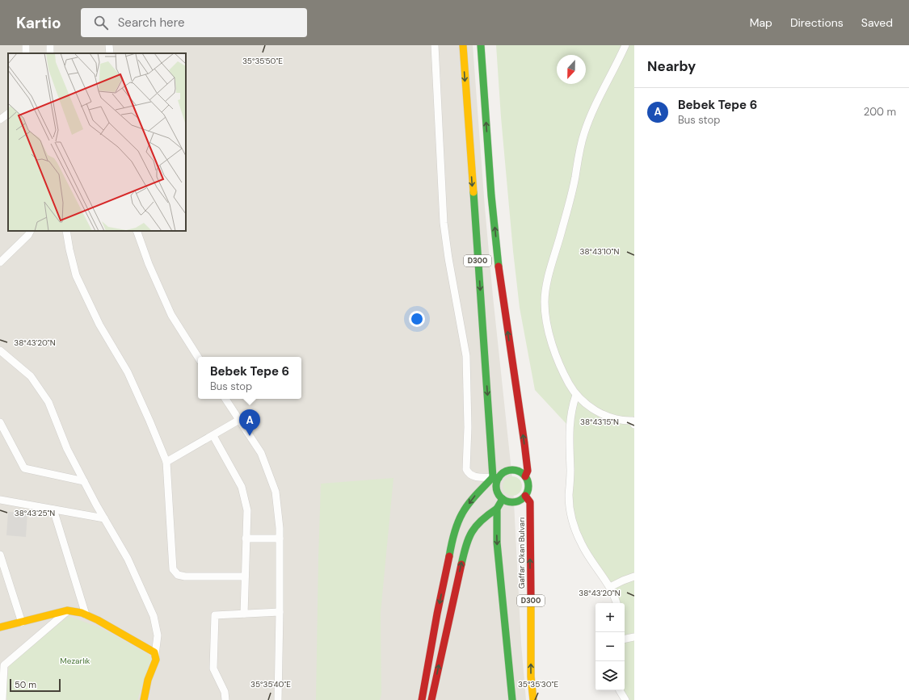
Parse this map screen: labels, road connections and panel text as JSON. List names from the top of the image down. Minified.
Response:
{"streets":{"main road":["D300","Gaffar Okan Bulvarı"]},"crossings":[["D300","Gaffar Okan Bulvarı"]],"parks":["Mezarlık"],"scale_bar":"50 m","north":"bottom","page":{"header":"Kartio","search":"Search here","nav":["Map","Directions","Saved"],"heading":"Nearby","list":[{"mark":"A","name":"Bebek Tepe 6","note":"Bus stop","value":"200 m"}],"popup":["Bebek Tepe 6","Bus stop"],"pins":"A","map_buttons":["+","−"],"scale":"50 m"},"coordinates":["35°35'50\"E","38°43'10\"N","38°43'20\"N","38°43'15\"N","38°43'25\"N","35°35'40\"E","35°35'30\"E"]}
